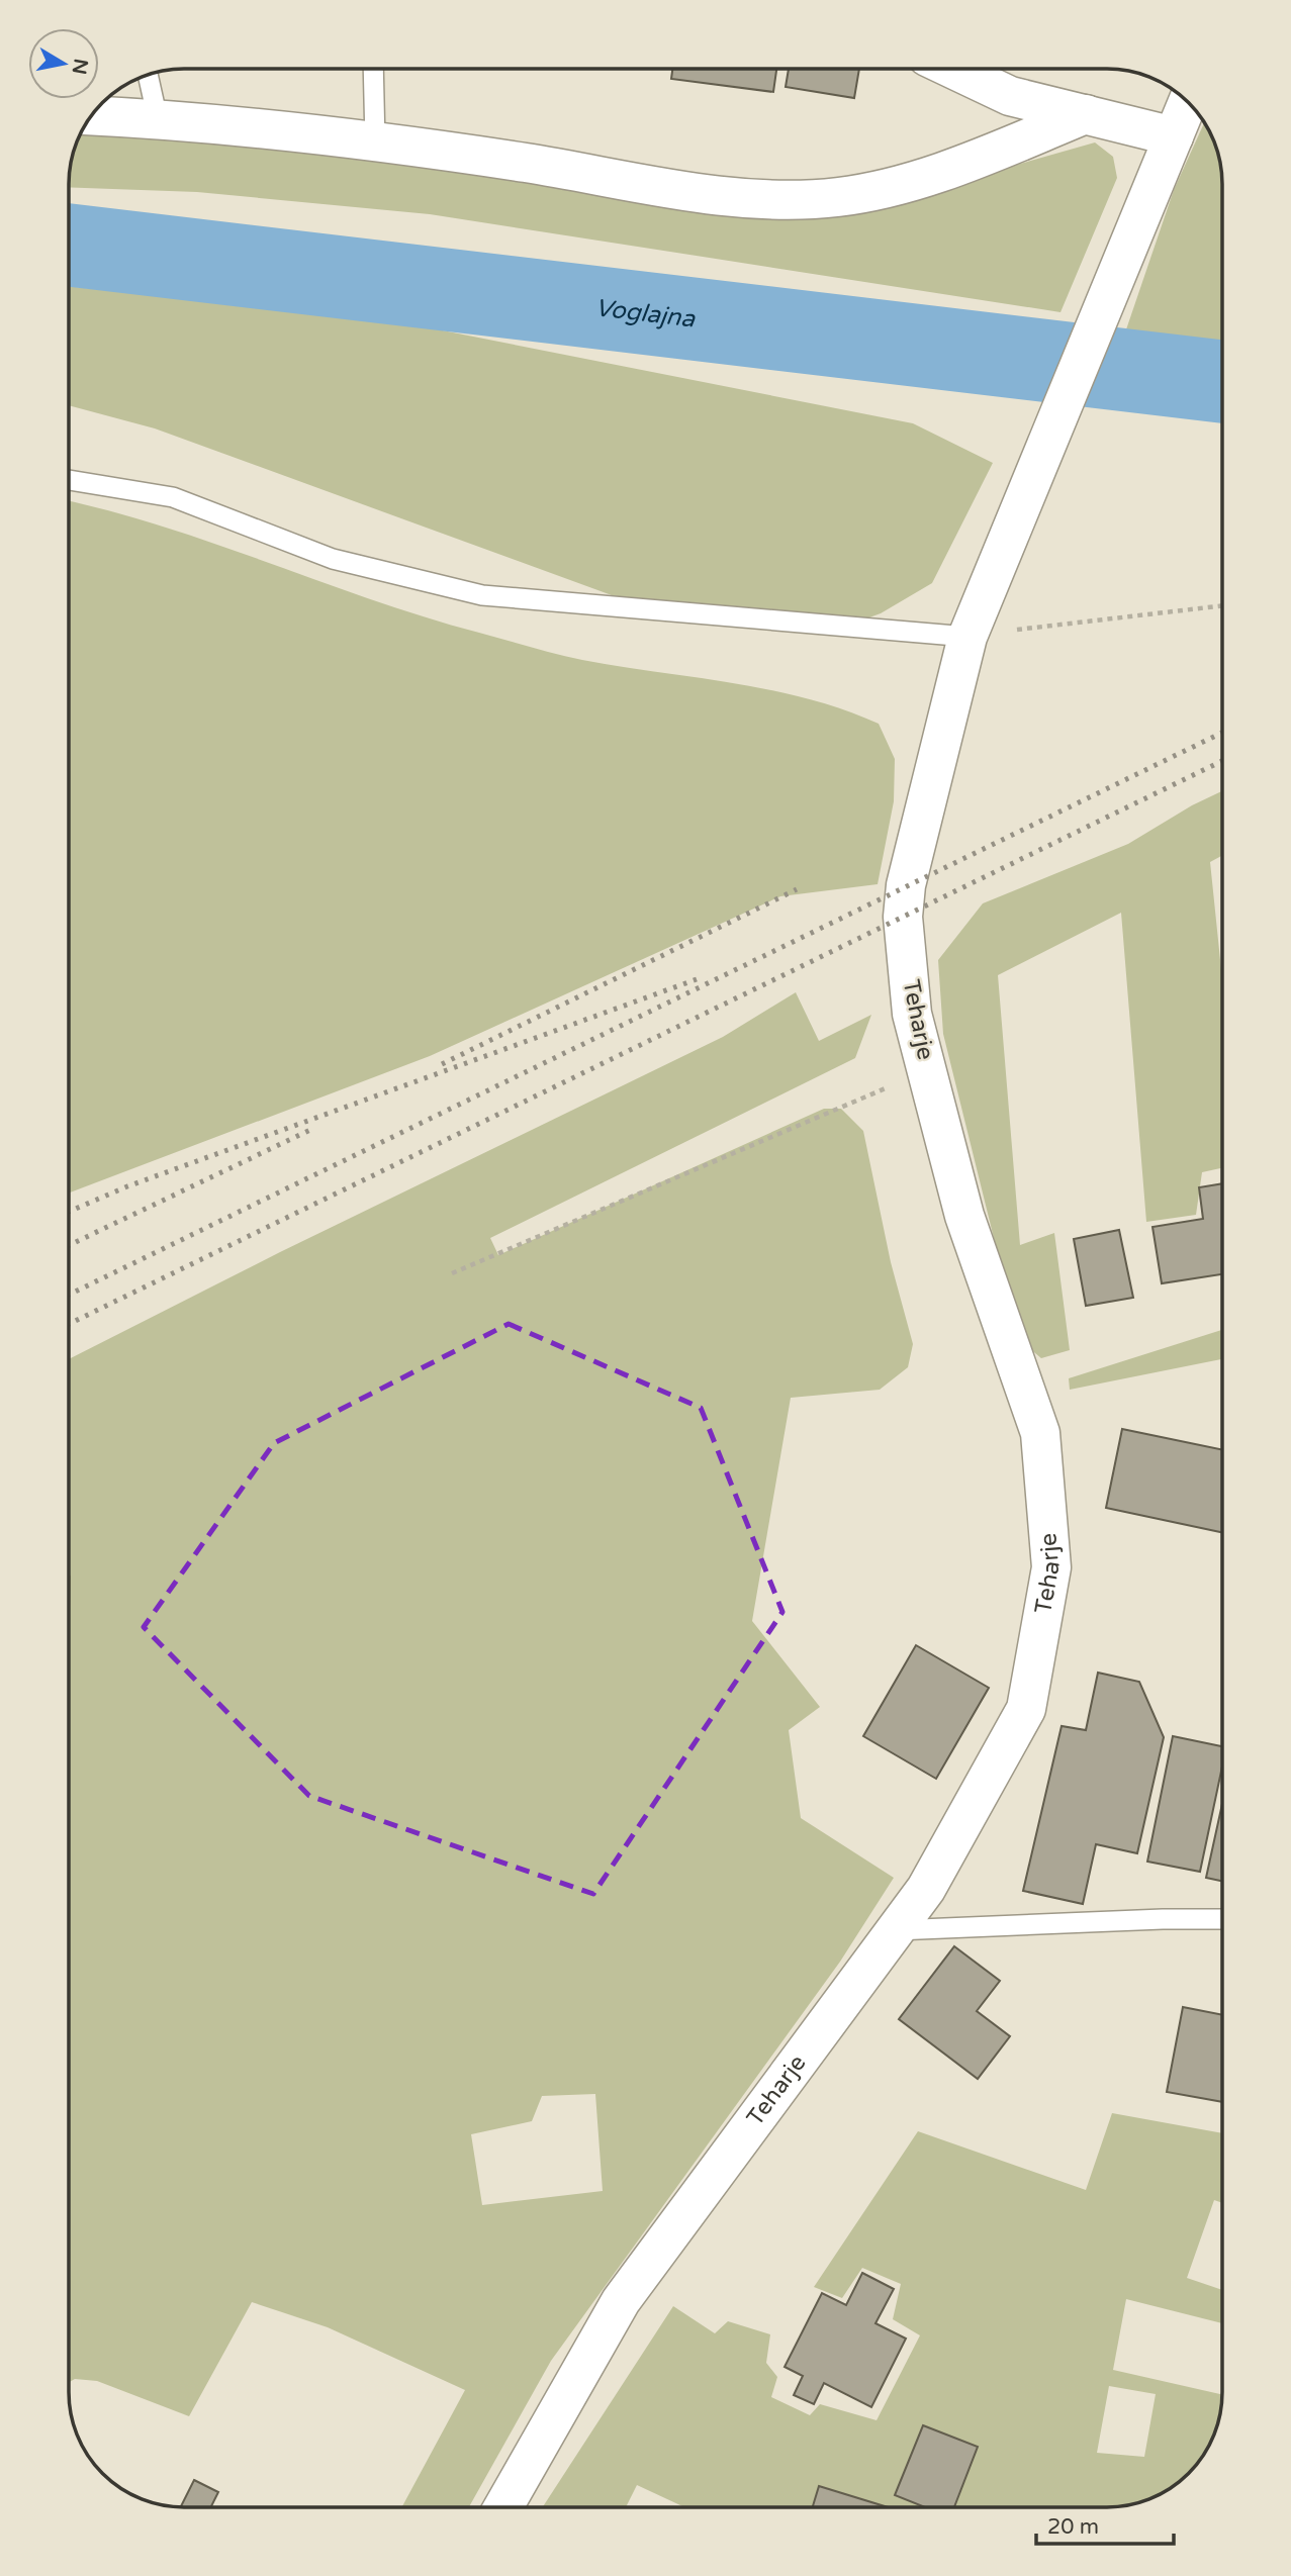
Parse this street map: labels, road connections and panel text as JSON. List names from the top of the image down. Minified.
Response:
{"streets":{"street":["Teharje"]},"water":["Voglajna"],"scale_bar":"20 m","north":"right"}
